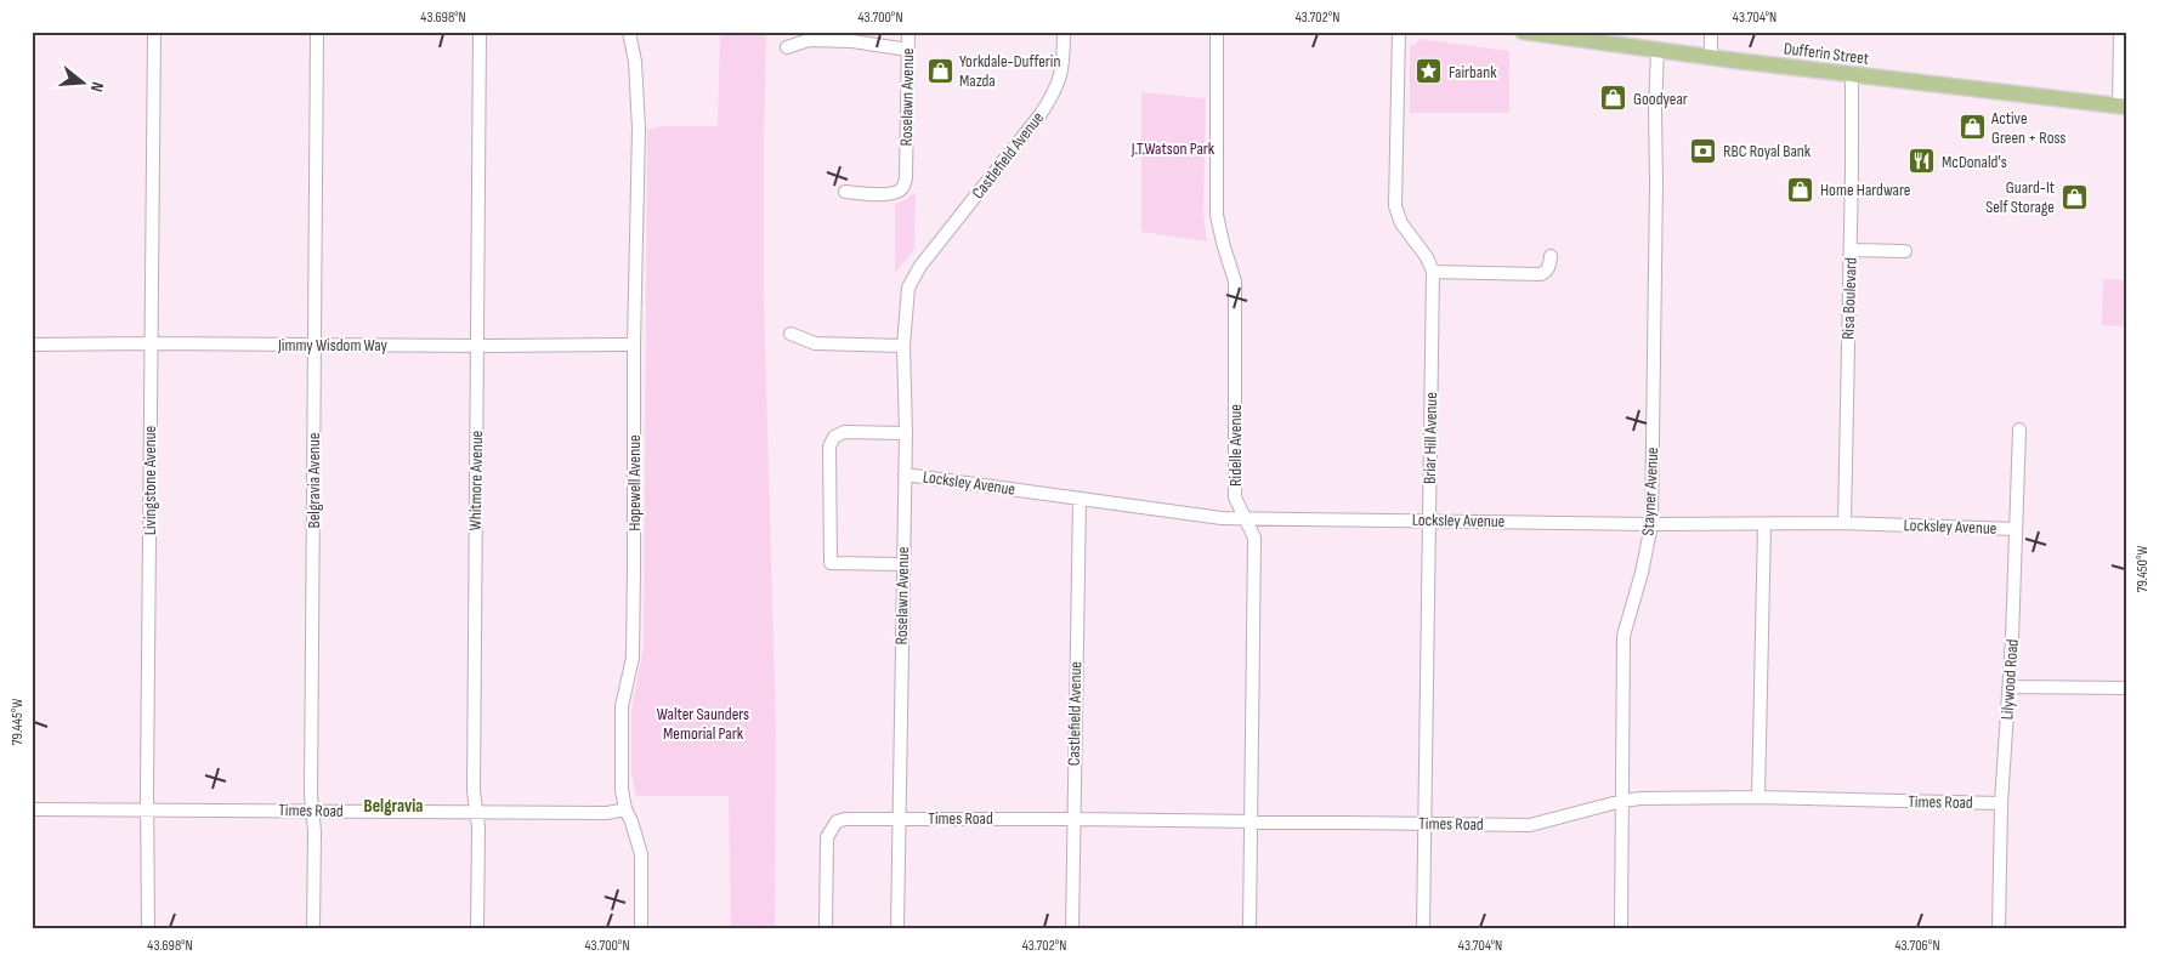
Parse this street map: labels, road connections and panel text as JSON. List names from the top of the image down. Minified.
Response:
{"streets":{"main road":["Dufferin Street"],"street":["Roselawn Avenue","Castlefield Avenue","Risa Boulevard","Jimmy Wisdom Way","Briar Hill Avenue","Ridelle Avenue","Livingstone Avenue","Belgravia Avenue","Whitmore Avenue","Hopewell Avenue","Locksley Avenue","Stayner Avenue","Lilywood Road","Times Road"]},"crossings":[["Dufferin Street","Risa Boulevard"],["Dufferin Street","Stayner Avenue"],["Roselawn Avenue","Castlefield Avenue"],["Roselawn Avenue","Locksley Avenue"],["Roselawn Avenue","Times Road"],["Castlefield Avenue","Locksley Avenue"],["Castlefield Avenue","Times Road"],["Risa Boulevard","Locksley Avenue"],["Jimmy Wisdom Way","Livingstone Avenue"],["Jimmy Wisdom Way","Belgravia Avenue"],["Jimmy Wisdom Way","Whitmore Avenue"],["Jimmy Wisdom Way","Hopewell Avenue"],["Briar Hill Avenue","Locksley Avenue"],["Briar Hill Avenue","Times Road"],["Ridelle Avenue","Locksley Avenue"],["Ridelle Avenue","Times Road"],["Livingstone Avenue","Times Road"],["Belgravia Avenue","Times Road"],["Whitmore Avenue","Times Road"],["Hopewell Avenue","Times Road"],["Locksley Avenue","Stayner Avenue"],["Locksley Avenue","Lilywood Road"],["Stayner Avenue","Times Road"],["Lilywood Road","Times Road"]],"districts":["Belgravia"],"parks":["J.T.Watson Park","Walter Saunders Memorial Park"],"places":{"shop":["Yorkdale-Dufferin Mazda","Goodyear","Active Green + Ross","Home Hardware","Guard-It Self Storage"],"place":["Fairbank"],"bank":["RBC Royal Bank"],"restaurant":["McDonald's"]},"north":"right","coordinates":["43.698°N","43.700°N","43.702°N","43.704°N","79.450°W","79.445°W","43.706°N"]}
